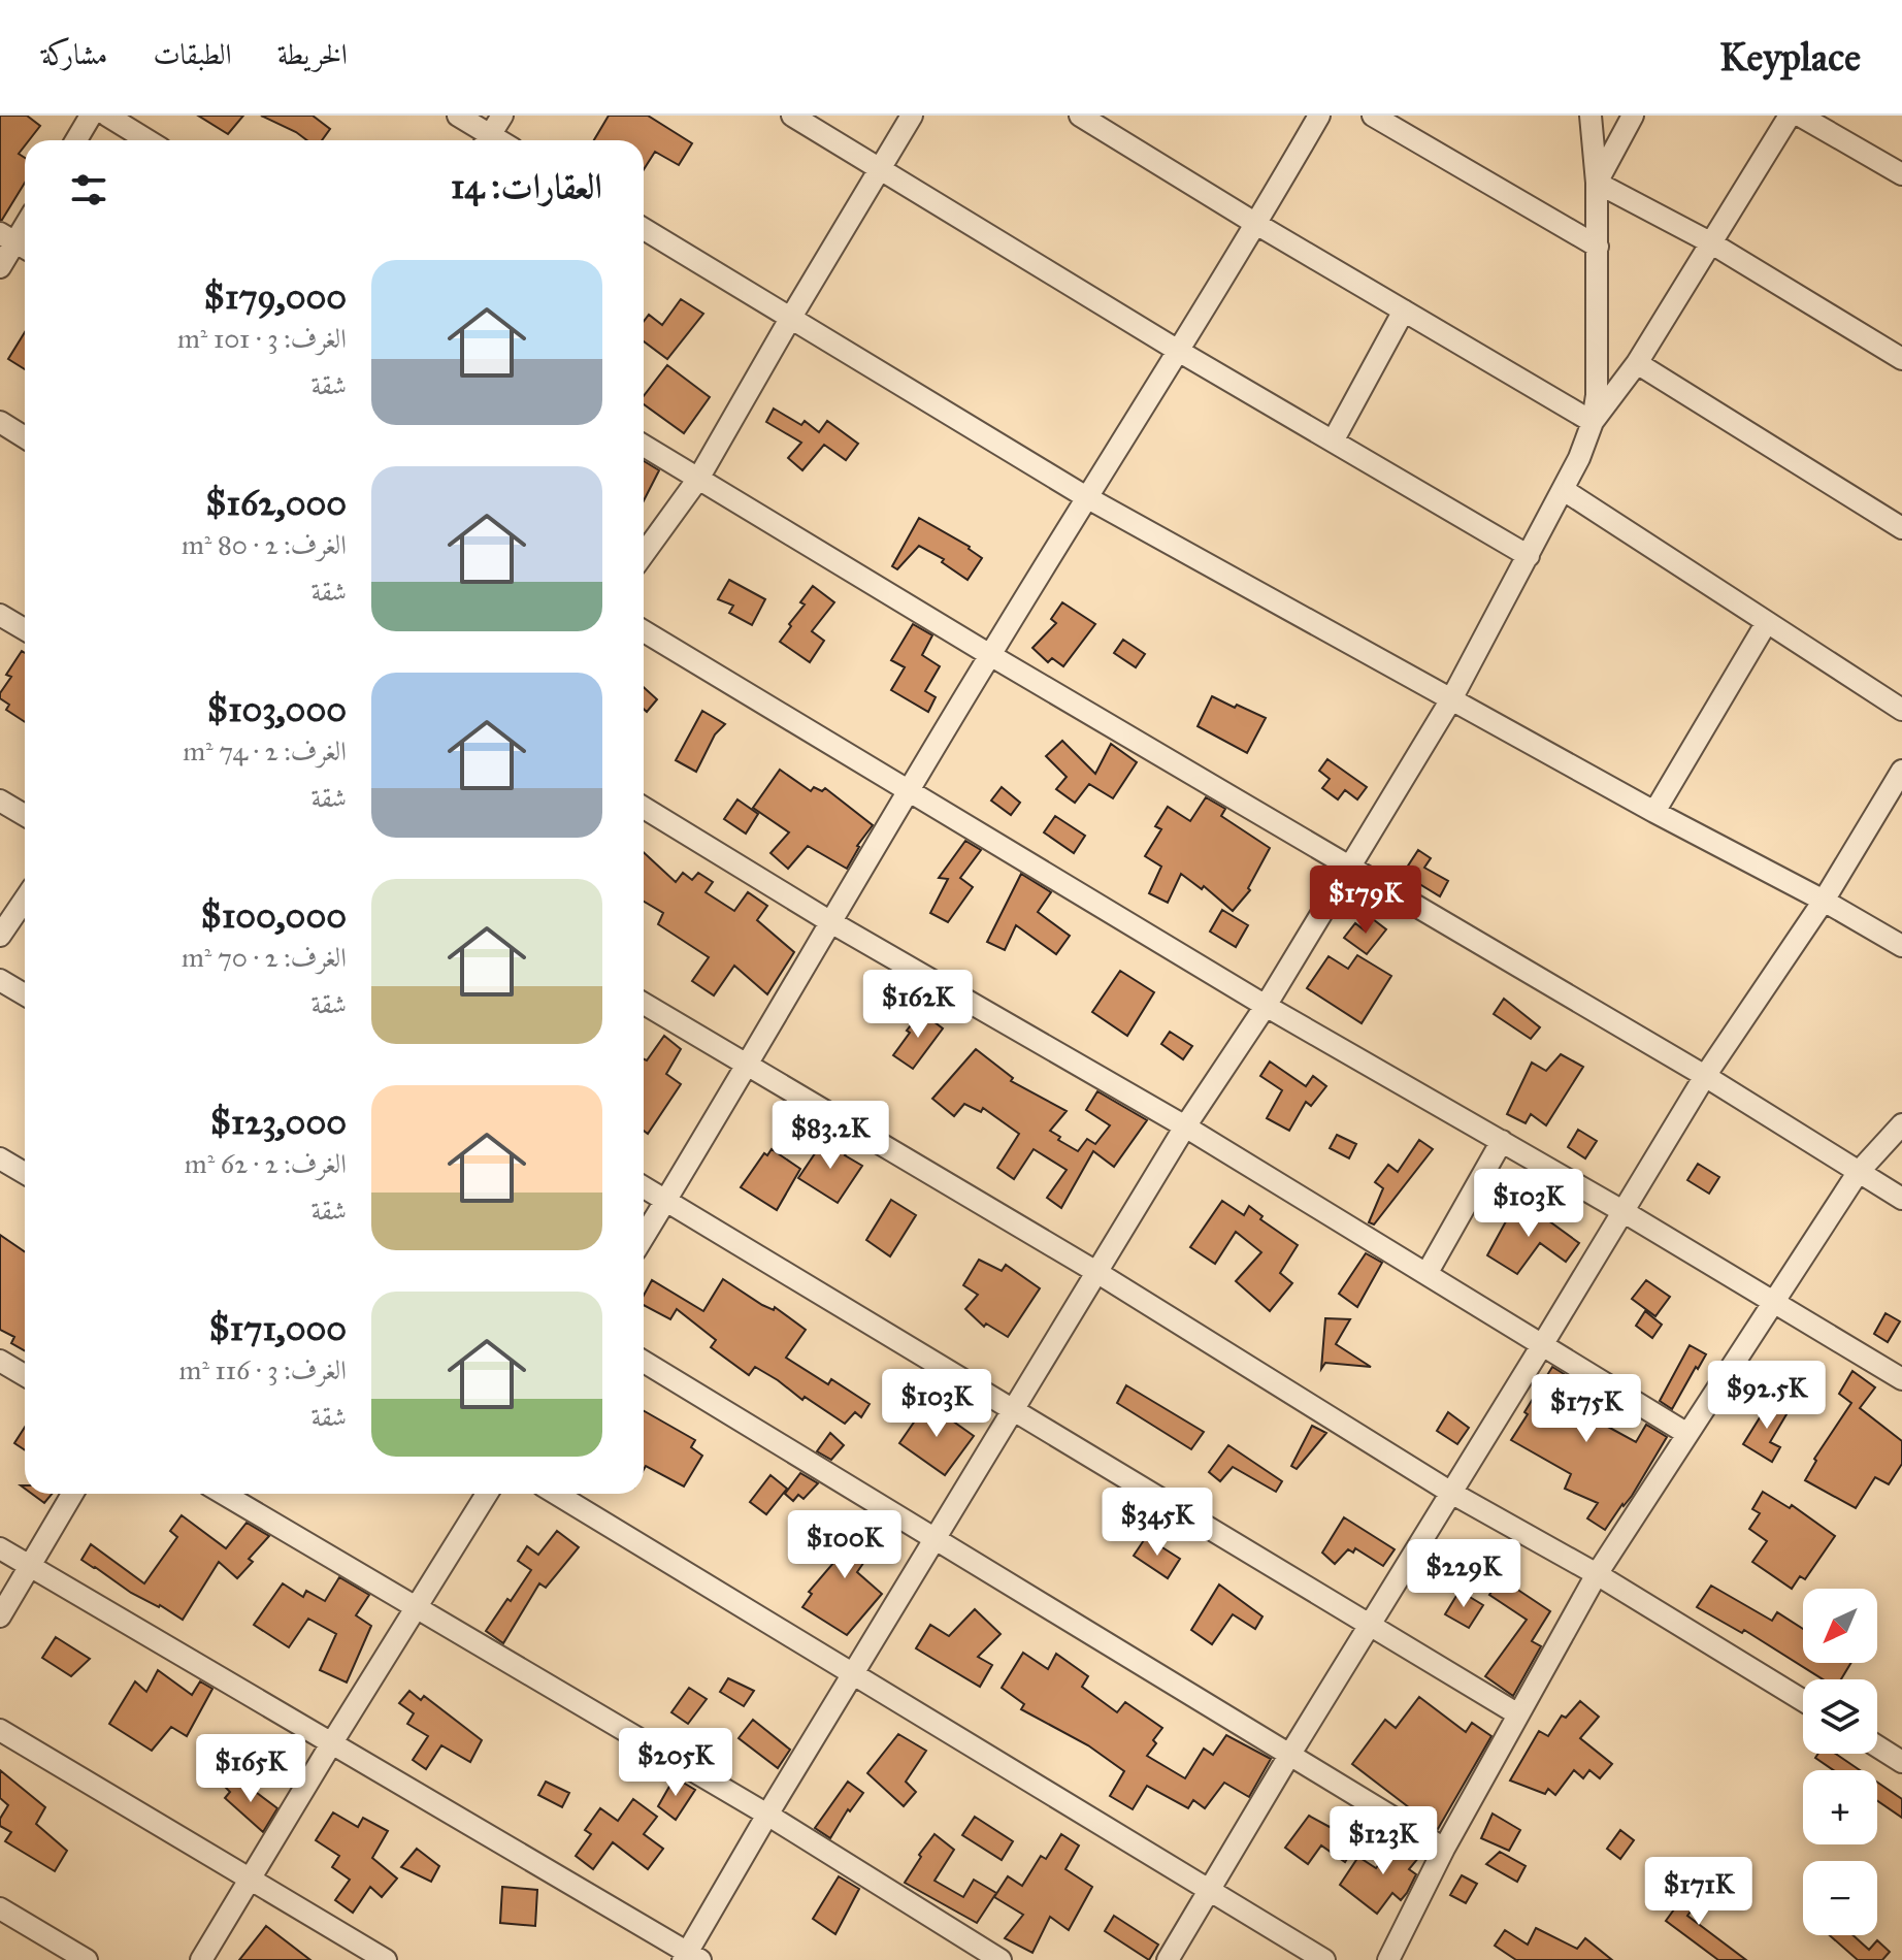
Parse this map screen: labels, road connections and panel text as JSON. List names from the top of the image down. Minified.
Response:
{"north":"bottom left","page":{"header":"Keyplace","nav":["الخريطة","الطبقات","مشاركة"],"heading":"العقارات: 14","list":[{"name":"$179,000","note":"الغرف: 3 · 101 m² · شقة"},{"name":"$162,000","note":"الغرف: 2 · 80 m² · شقة"},{"name":"$103,000","note":"الغرف: 2 · 74 m² · شقة"},{"name":"$100,000","note":"الغرف: 2 · 70 m² · شقة"},{"name":"$123,000","note":"الغرف: 2 · 62 m² · شقة"},{"name":"$171,000","note":"الغرف: 3 · 116 m² · شقة"}],"price":["$179K","$162K","$83.2K","$103K","$92.5K","$103K","$175K","$345K","$100K","$229K","$205K","$165K","$123K","$171K"],"map_buttons":["+","−"]}}
